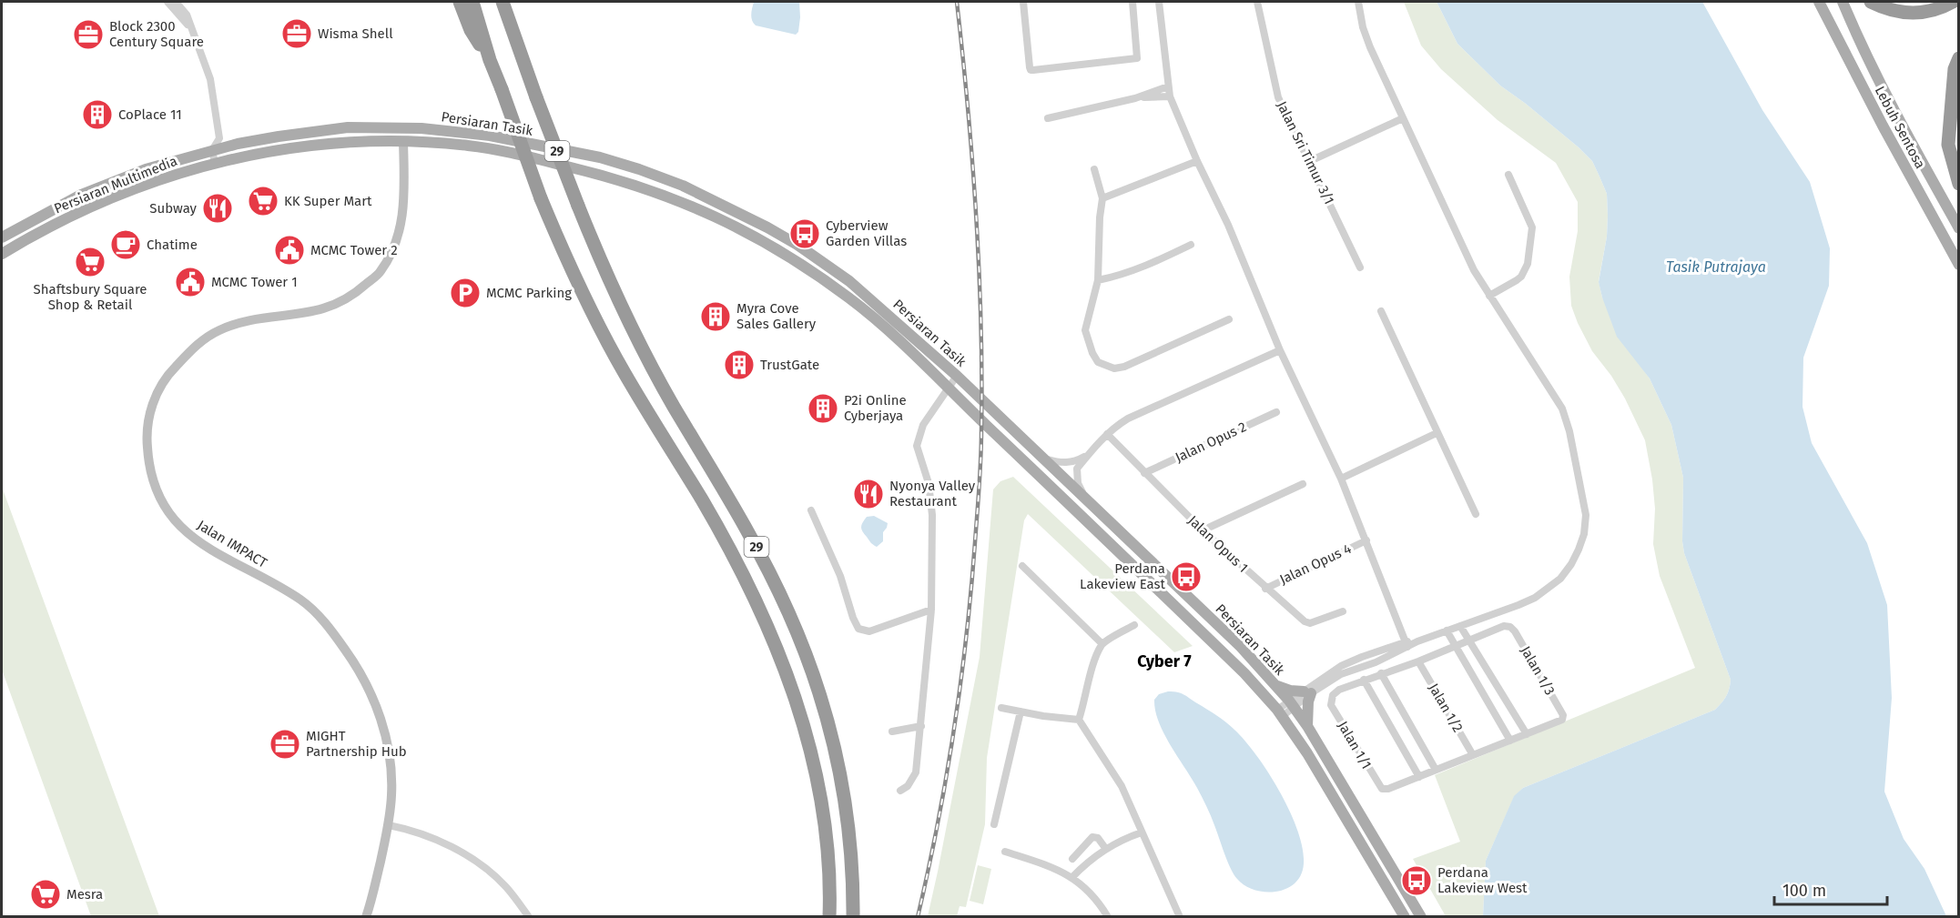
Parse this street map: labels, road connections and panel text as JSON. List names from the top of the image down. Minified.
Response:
{"streets":{"highway":["29"],"main road":["Persiaran Tasik","Lebuh Sentosa","Persiaran Multimedia"],"street":["Jalan Sri Timur 3/1","Jalan Opus 2","Jalan IMPACT","Jalan Opus 1","Jalan Opus 4","Jalan 1/3","Jalan 1/2","Jalan 1/1"]},"crossings":[["Persiaran Tasik","Persiaran Multimedia"],["Persiaran Tasik","Jalan IMPACT"],["Jalan Opus 2","Jalan Opus 1"],["Jalan Opus 1","Jalan Opus 4"]],"districts":["Cyber 7"],"water":["Tasik Putrajaya"],"places":{"office":["Wisma Shell","Block 2300 Century Square","MIGHT Partnership Hub"],"building":["CoPlace 11","Myra Cove Sales Gallery","TrustGate","P2i Online Cyberjaya"],"supermarket":["KK Super Mart","Shaftsbury Square Shop & Retail","Mesra"],"restaurant":["Subway","Nyonya Valley Restaurant"],"bus stop":["Cyberview Garden Villas","Perdana Lakeview East","Perdana Lakeview West"],"cafe":["Chatime"],"public building":["MCMC Tower 2","MCMC Tower 1"],"parking":["MCMC Parking"]},"scale_bar":"100 m"}
